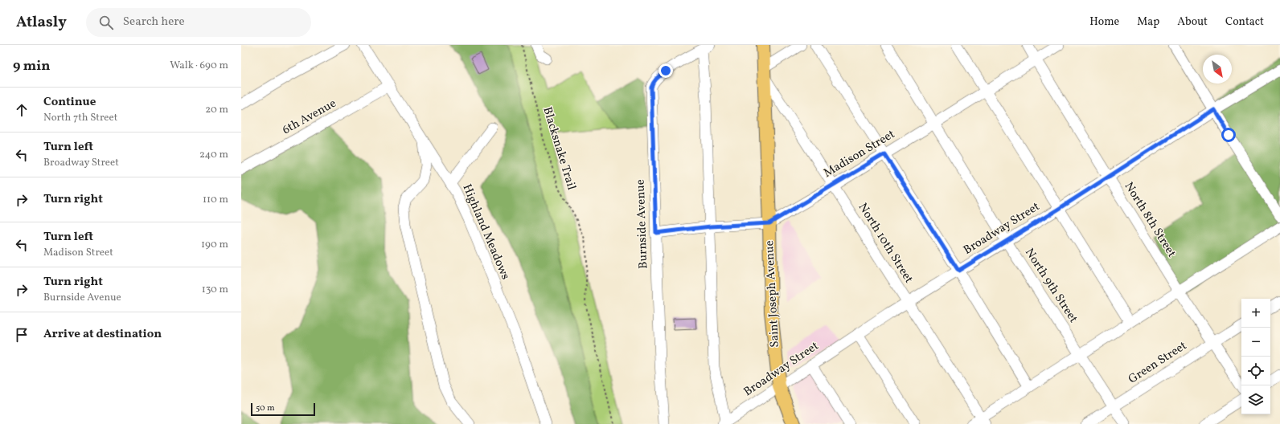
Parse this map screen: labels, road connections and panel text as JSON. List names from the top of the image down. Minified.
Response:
{"streets":{"main road":["Saint Joseph Avenue"],"street":["6th Avenue","Madison Street","North 8th Street","Burnside Avenue","Broadway Street","Highland Meadows","North 10th Street","North 9th Street","Green Street"],"path":["Blacksnake Trail"]},"crossings":[["6th Avenue","Highland Meadows"],["Madison Street","North 8th Street"],["Madison Street","Burnside Avenue"],["Madison Street","North 10th Street"],["Madison Street","North 9th Street"],["Madison Street","Saint Joseph Avenue"],["North 8th Street","Broadway Street"],["North 8th Street","Green Street"],["Broadway Street","North 10th Street"],["Broadway Street","North 9th Street"],["Broadway Street","Saint Joseph Avenue"],["North 10th Street","Saint Joseph Avenue"],["North 9th Street","Green Street"]],"scale_bar":"50 m","north":"bottom right","page":{"header":"Atlasly","search":"Search here","nav":["Home","Map","About","Contact"],"heading":["9 min","Walk · 690 m"],"list":[["Continue","North 7th Street","20 m"],["Turn left","Broadway Street","240 m"],["Turn right","110 m"],["Turn left","Madison Street","190 m"],["Turn right","Burnside Avenue","130 m"],"Arrive at destination"],"map_buttons":["+","−"],"scale":"50 m"}}
